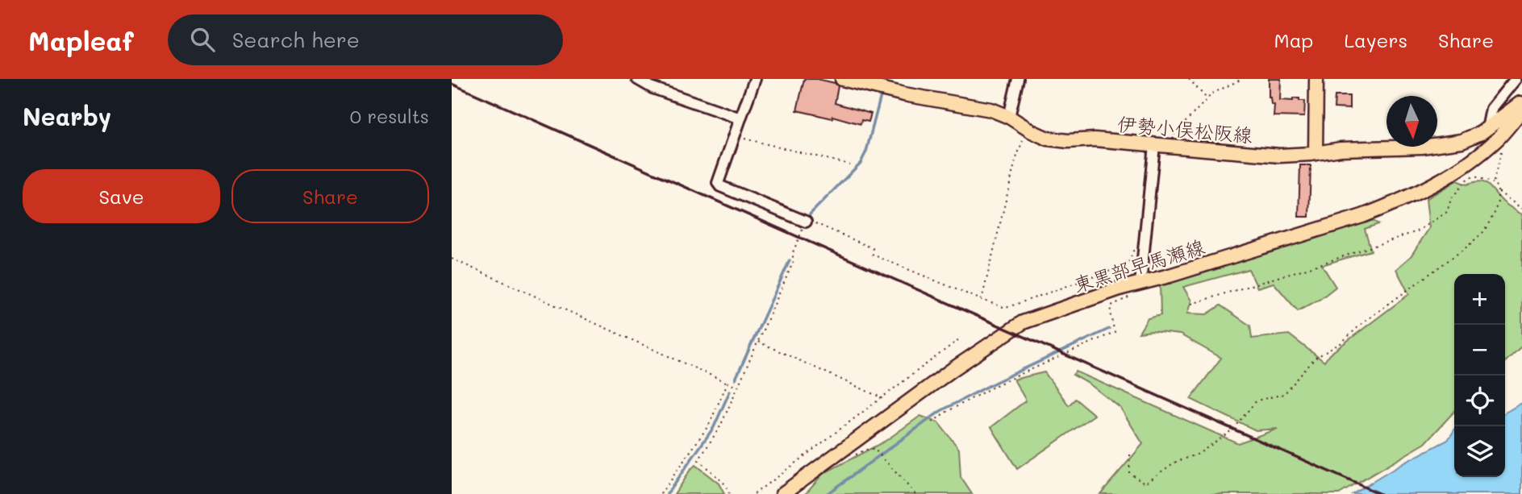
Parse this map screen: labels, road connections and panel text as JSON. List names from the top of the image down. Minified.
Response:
{"streets":{"main road":["伊勢小俣松阪線","東黒部早馬瀬線"]},"north":"bottom","page":{"header":"Mapleaf","search":"Search here","nav":["Map","Layers","Share"],"heading":["Nearby","0 results"],"buttons":["Save","Share"],"map_buttons":["+","−"]}}
